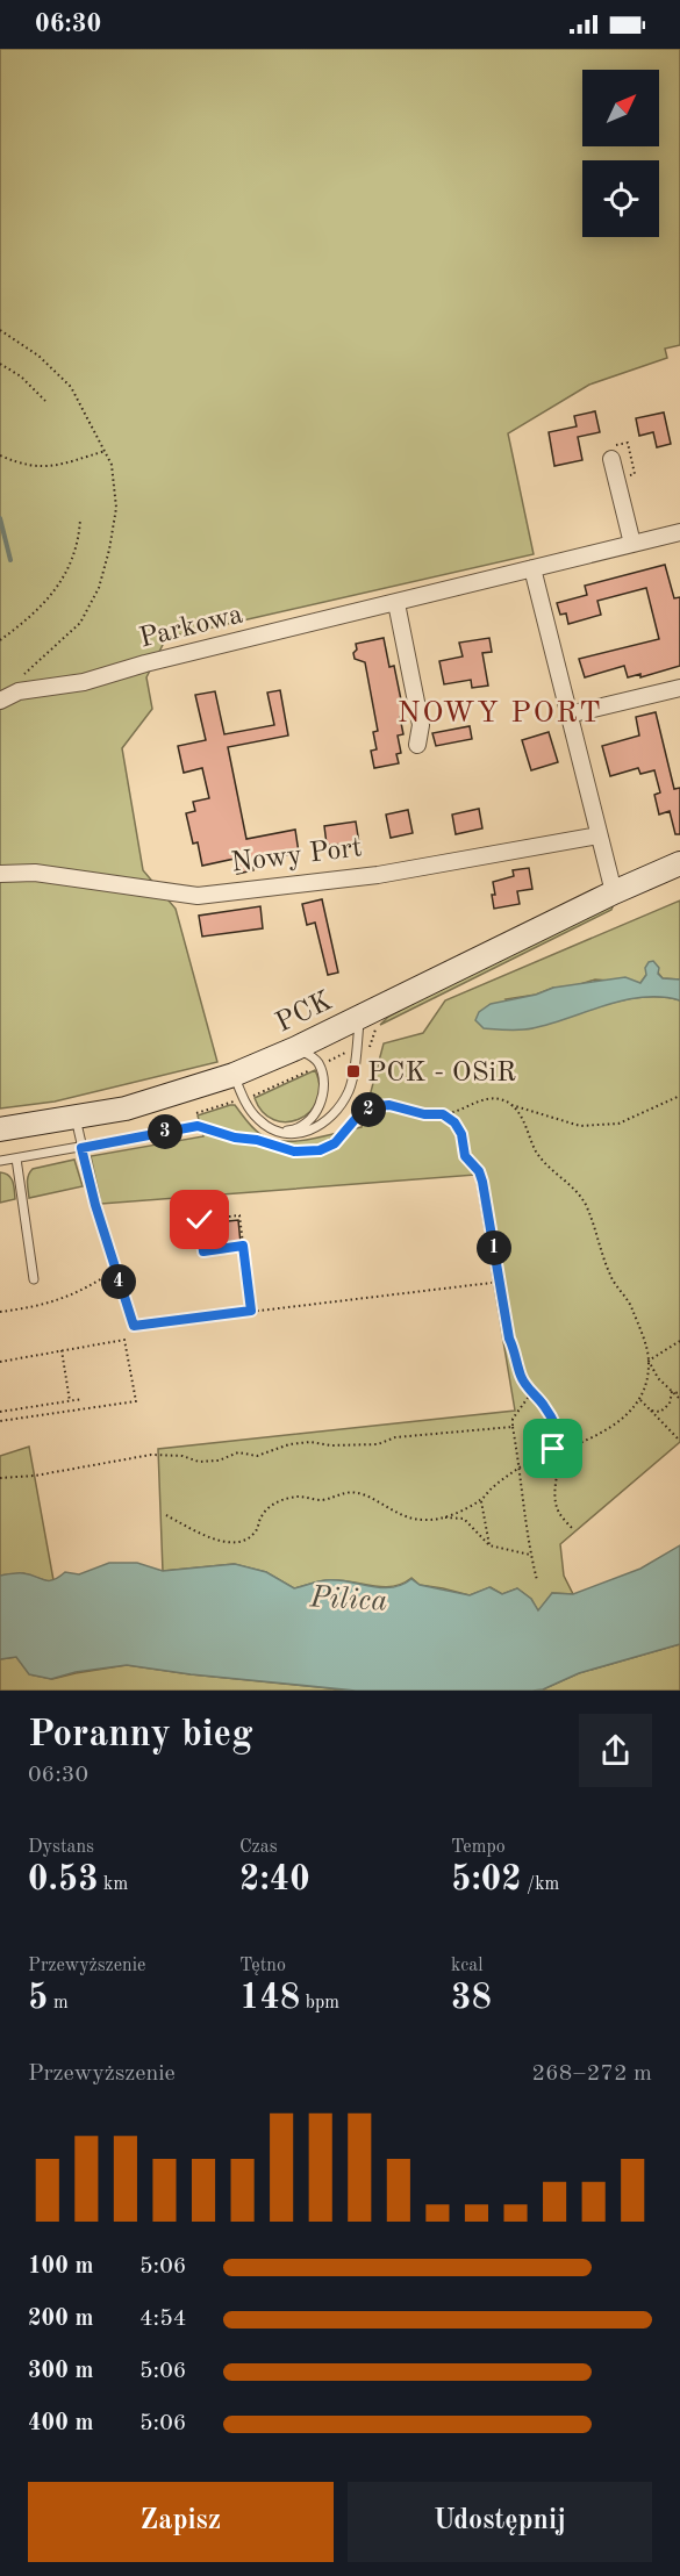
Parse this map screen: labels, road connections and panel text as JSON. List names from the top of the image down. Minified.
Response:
{"streets":{"street":["Parkowa","Nowy Port","PCK"]},"districts":["NOWY PORT"],"water":["Pilica"],"places":{"transit":["PCK - OSiR"]},"north":"top right","page":{"status":"06:30","pins":["2","3","1","4"],"heading":["Poranny bieg","06:30"],"stats":[["Dystans","0.53 km"],["Czas","2:40"],["Tempo","5:02 /km"],["Przewyższenie","5 m"],["Tętno","148 bpm"],["kcal","38"]],"chart":["Przewyższenie","268–272 m"],"list":[{"name":"100 m","note":"5:06"},{"name":"200 m","note":"4:54"},{"name":"300 m","note":"5:06"},{"name":"400 m","note":"5:06"}],"buttons":["Zapisz","Udostępnij"]}}
